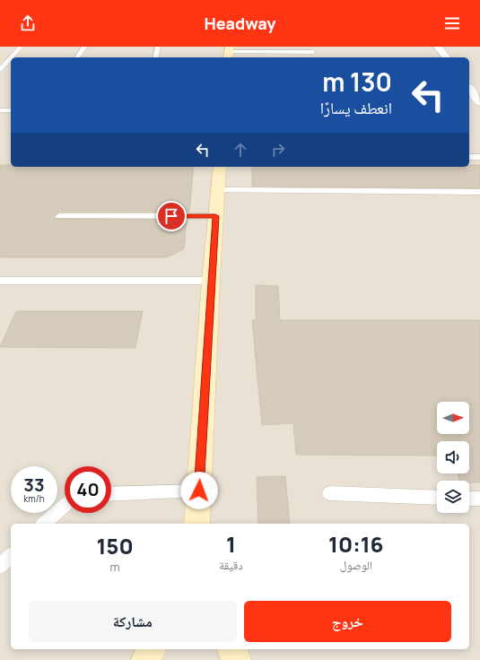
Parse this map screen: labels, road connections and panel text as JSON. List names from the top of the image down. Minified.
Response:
{"north":"right","page":{"header":"Headway","turn":["130 m","انعطف يسارًا"],"speed":"33 km/h","limit":"40","eta":["10:16","الوصول","1","دقيقة","150","m"],"buttons":["خروج","مشاركة"]}}
